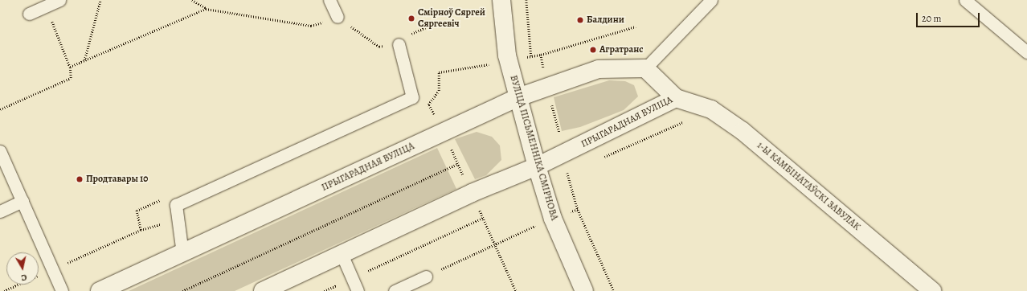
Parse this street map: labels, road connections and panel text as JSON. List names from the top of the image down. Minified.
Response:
{"streets":{"street":["ПРЫГАРАДНАЯ ВУЛІЦА","ВУЛІЦА ПІСЬМЕННІКА СМІРНОВА","1-Ы КАМБІНАТАЎСКІ ЗАВУЛАК"]},"crossings":[["ПРЫГАРАДНАЯ ВУЛІЦА","ВУЛІЦА ПІСЬМЕННІКА СМІРНОВА"],["ПРЫГАРАДНАЯ ВУЛІЦА","1-Ы КАМБІНАТАЎСКІ ЗАВУЛАК"]],"places":["Смірноў Сяргей Сяргеевіч","Балдини","Агратранс","Продтавары 10"],"scale_bar":"20 m","north":"bottom"}
